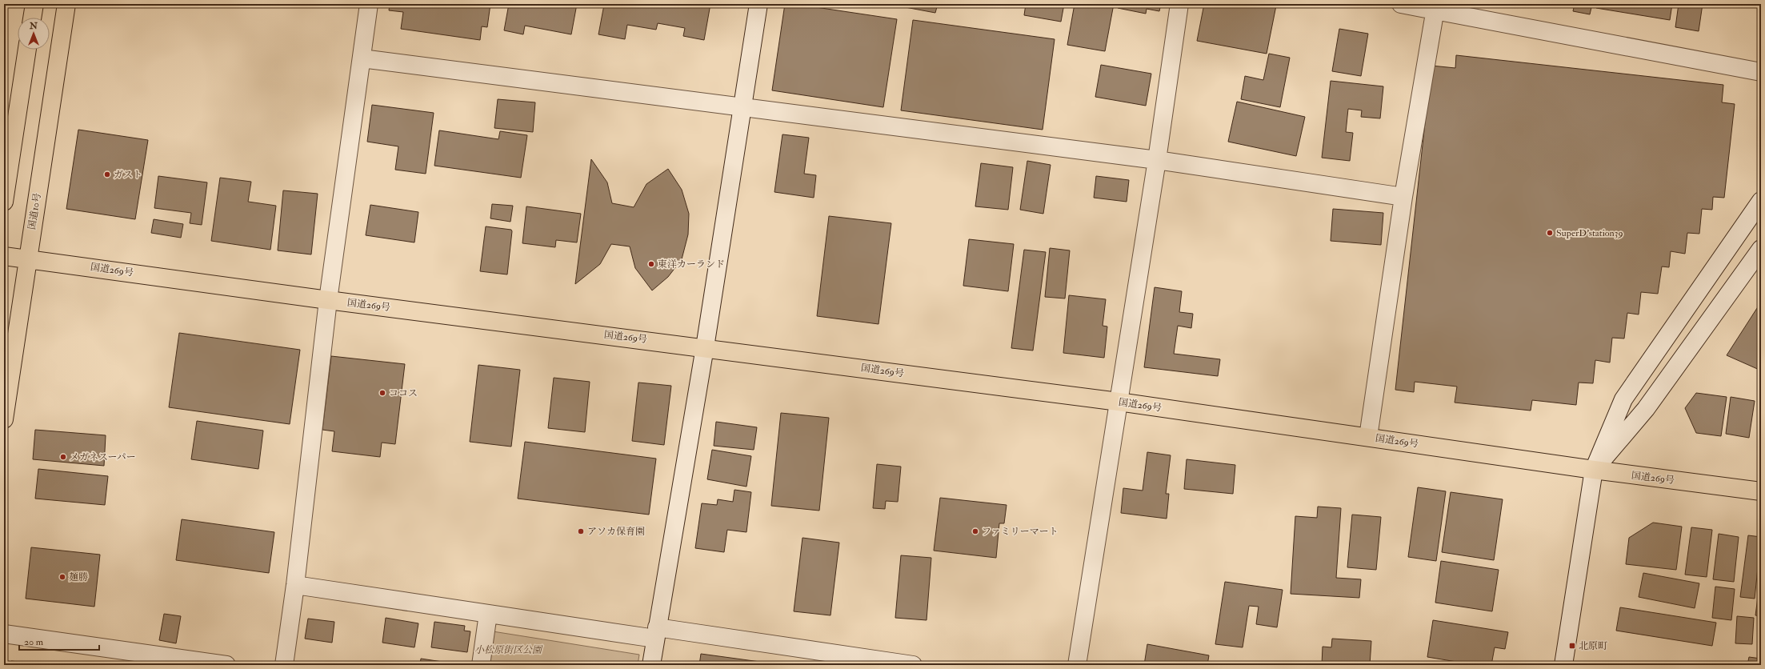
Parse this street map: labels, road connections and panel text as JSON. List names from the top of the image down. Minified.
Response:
{"streets":{"highway":["国道10号","国道269号"]},"crossings":[["国道10号","国道269号"]],"parks":["小松原街区公園"],"places":{"other":["ガスト","SuperD'station39","東洋カーランド","ココス","メガネスーパー","アソカ保育園","ファミリーマート","麺勝"],"transit":["北原町"]},"scale_bar":"20 m","north":"top"}
